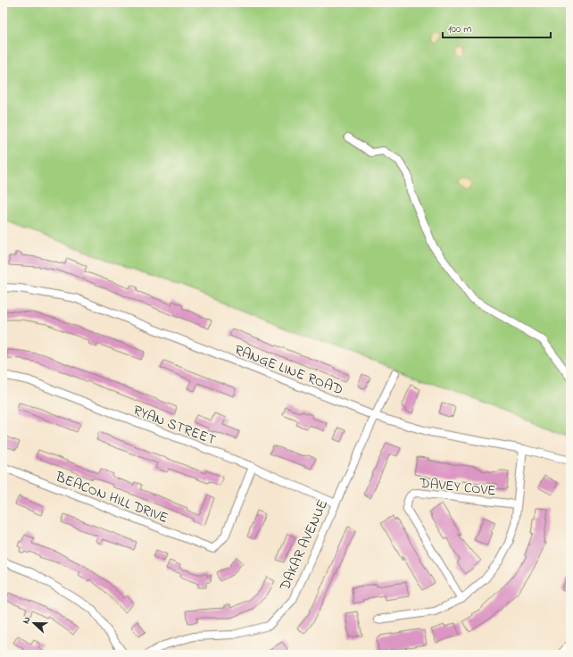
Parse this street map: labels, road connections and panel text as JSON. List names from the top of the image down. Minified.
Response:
{"streets":{"street":["RANGE LINE ROAD","RYAN STREET","DAVEY COVE","BEACON HILL DRIVE","DAKAR AVENUE"]},"crossings":[["RANGE LINE ROAD","DAKAR AVENUE"],["RYAN STREET","BEACON HILL DRIVE"],["RYAN STREET","DAKAR AVENUE"]],"scale_bar":"100 m","north":"left"}
